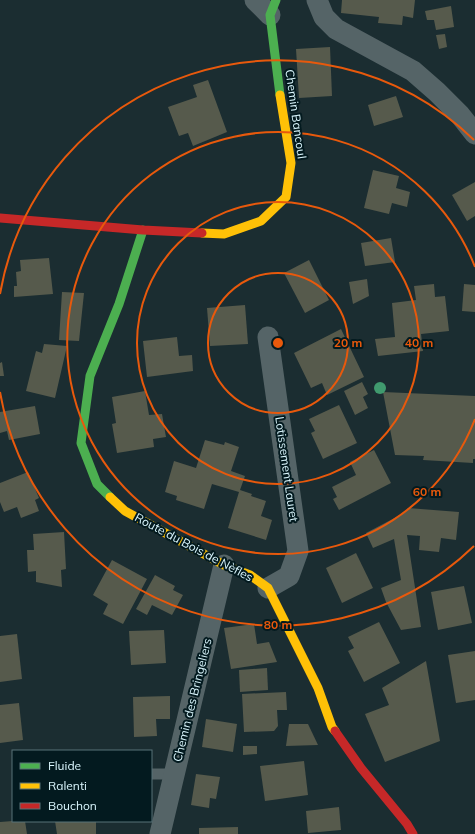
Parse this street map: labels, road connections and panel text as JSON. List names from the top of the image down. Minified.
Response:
{"streets":{"street":["Chemin Bancoul","Lotissement Lauret","Route du Bois de Nèfles","Chemin des Bringeliers"]},"crossings":[["Chemin Bancoul","Route du Bois de Nèfles"],["Lotissement Lauret","Route du Bois de Nèfles"],["Route du Bois de Nèfles","Chemin des Bringeliers"]],"legend":["Fluide","Ralenti","Bouchon"],"rings":["20 m","40 m","60 m","80 m"]}
